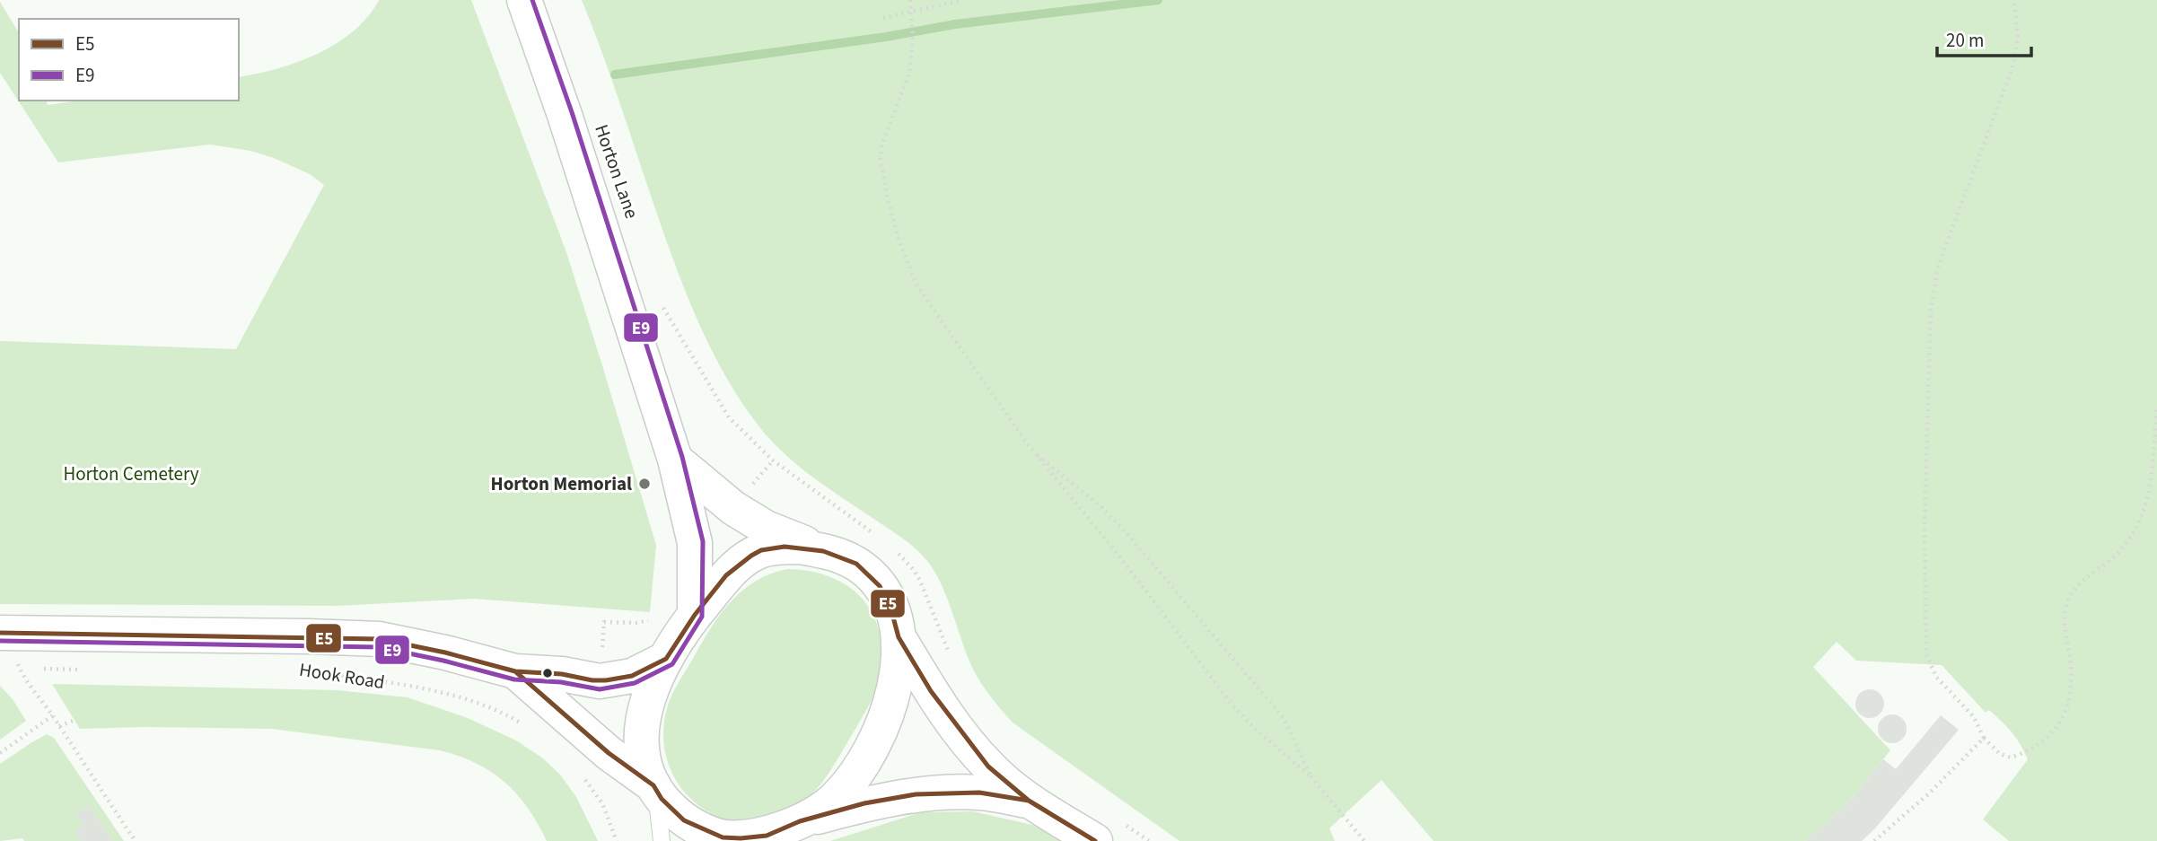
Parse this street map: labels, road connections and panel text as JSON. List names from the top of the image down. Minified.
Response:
{"streets":{"main road":["Horton Lane","Hook Road"]},"parks":["Horton Cemetery"],"places":["Horton Memorial"],"lines":["transit line E9","transit line E5"],"legend":["E5","E9"],"scale_bar":"20 m"}
